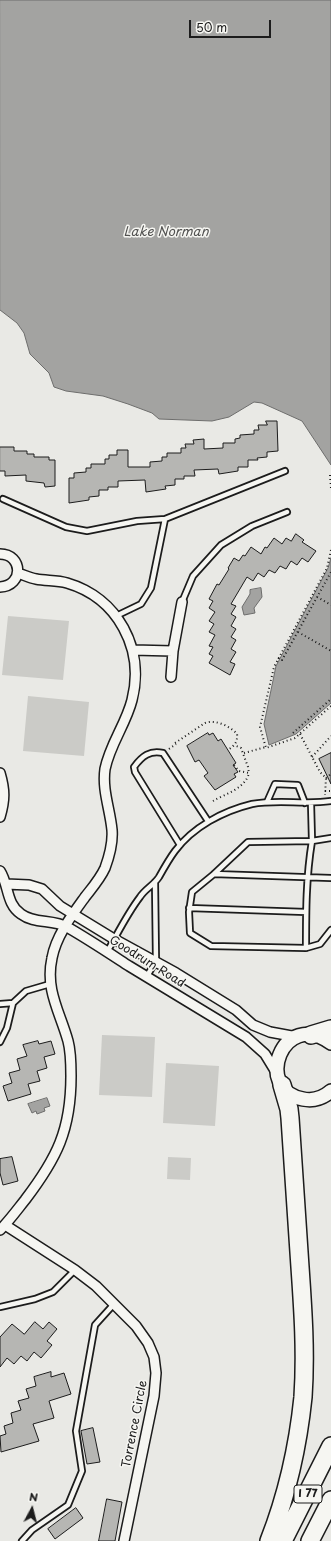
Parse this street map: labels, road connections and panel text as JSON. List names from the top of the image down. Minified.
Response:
{"streets":{"highway":["I 77"],"street":["Goodrum Road","Torrence Circle"]},"water":["Lake Norman"],"scale_bar":"50 m","north":"top"}
